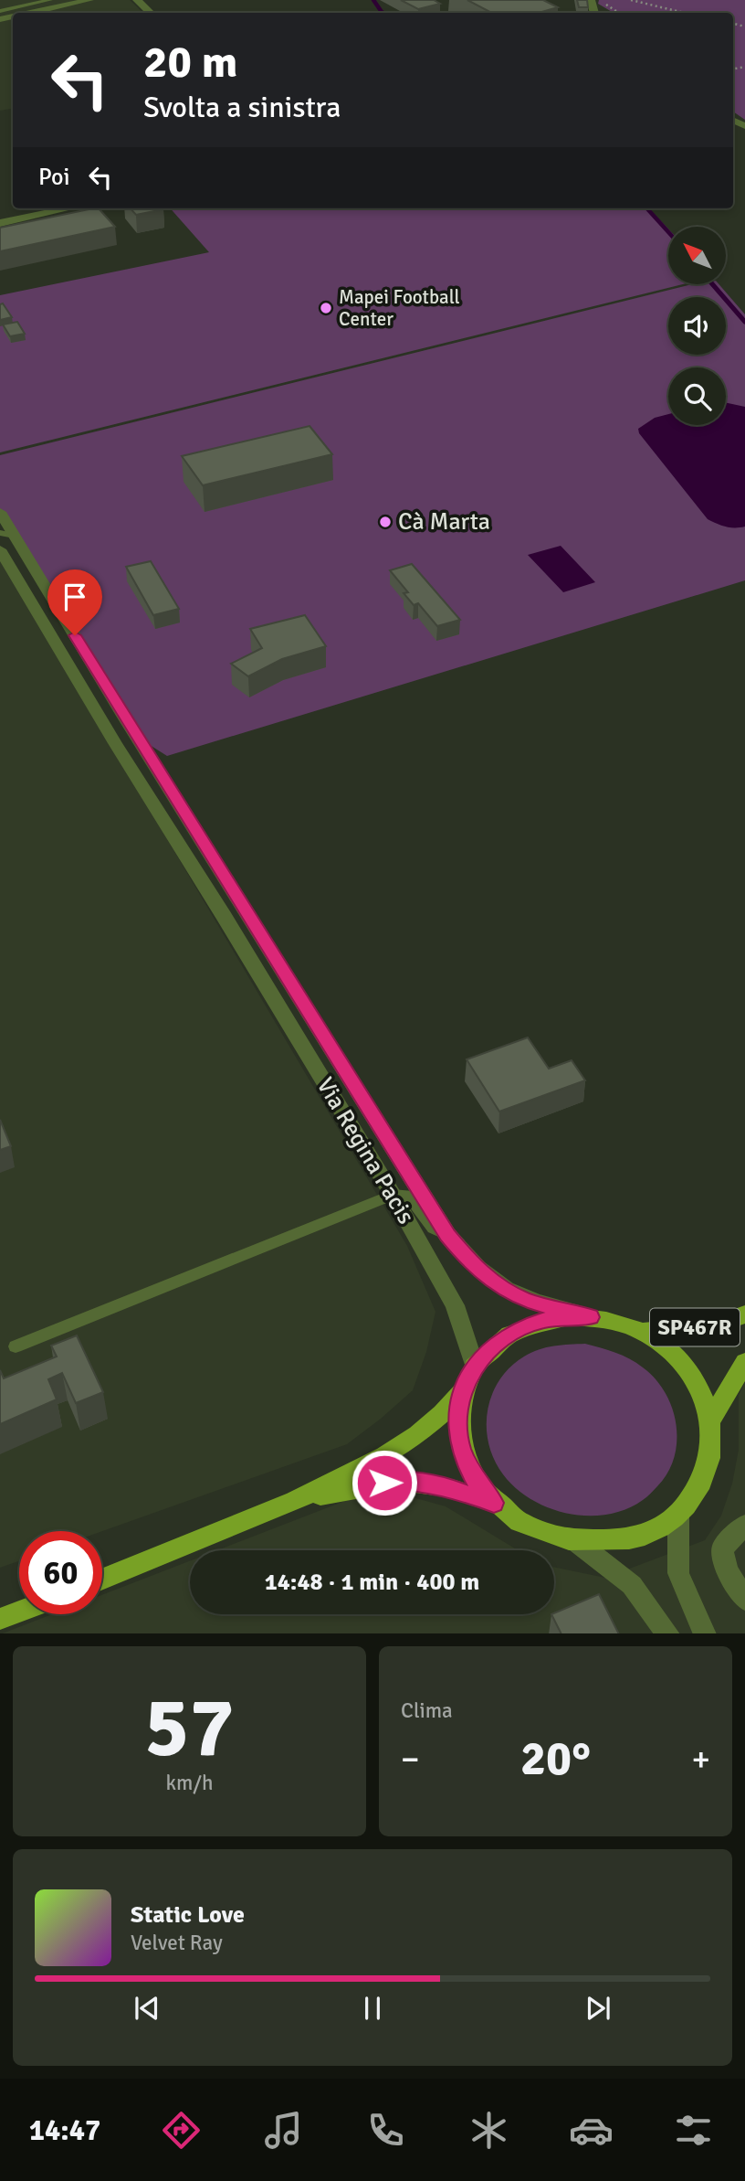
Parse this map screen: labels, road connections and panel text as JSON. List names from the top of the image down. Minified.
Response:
{"streets":{"main road":["SP467R"],"street":["Via Regina Pacis"]},"places":["Mapei Football Center","Cà Marta"],"north":"top left","page":{"turn":["20 m","Svolta a sinistra"],"then":"Poi","limit":"60","trip":"14:48 · 1 min · 400 m","tile":[["57","km/h"],"Clima"],"heat":["−","20°","+"],"song":["Static Love","Velvet Ray"],"tabs":"14:47"}}
